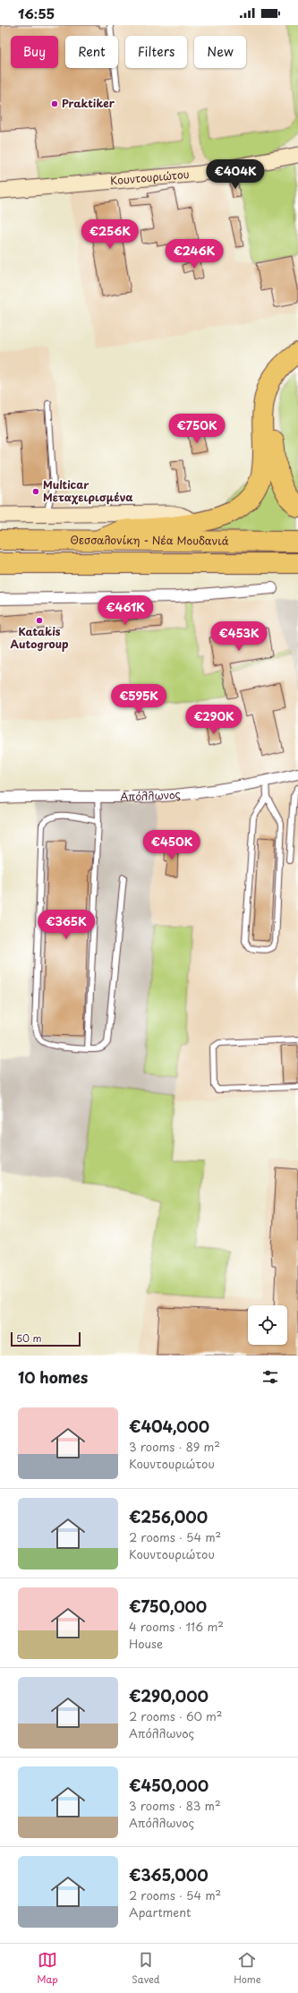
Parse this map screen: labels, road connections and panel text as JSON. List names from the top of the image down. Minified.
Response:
{"streets":{"highway":["Θεσσαλονίκη - Νέα Μουδανιά"],"street":["Κουντουριώτου","Απόλλωνος"]},"places":["Praktiker","Multicar Μεταχειρισμένα","Katakis Autogroup"],"scale_bar":"50 m","page":{"status":"16:55","chip":["Buy","Rent","Filters","New"],"price":["€404K","€256K","€246K","€750K","€461K","€453K","€595K","€290K","€450K","€365K"],"scale":"50 m","heading":"10 homes","list":[{"name":"€404,000","note":"3 rooms · 89 m² · Κουντουριώτου"},{"name":"€256,000","note":"2 rooms · 54 m² · Κουντουριώτου"},{"name":"€750,000","note":"4 rooms · 116 m² · House"},{"name":"€290,000","note":"2 rooms · 60 m² · Απόλλωνος"},{"name":"€450,000","note":"3 rooms · 83 m² · Απόλλωνος"},{"name":"€365,000","note":"2 rooms · 54 m² · Apartment"}],"tabs":["Map","Saved","Home"]}}
